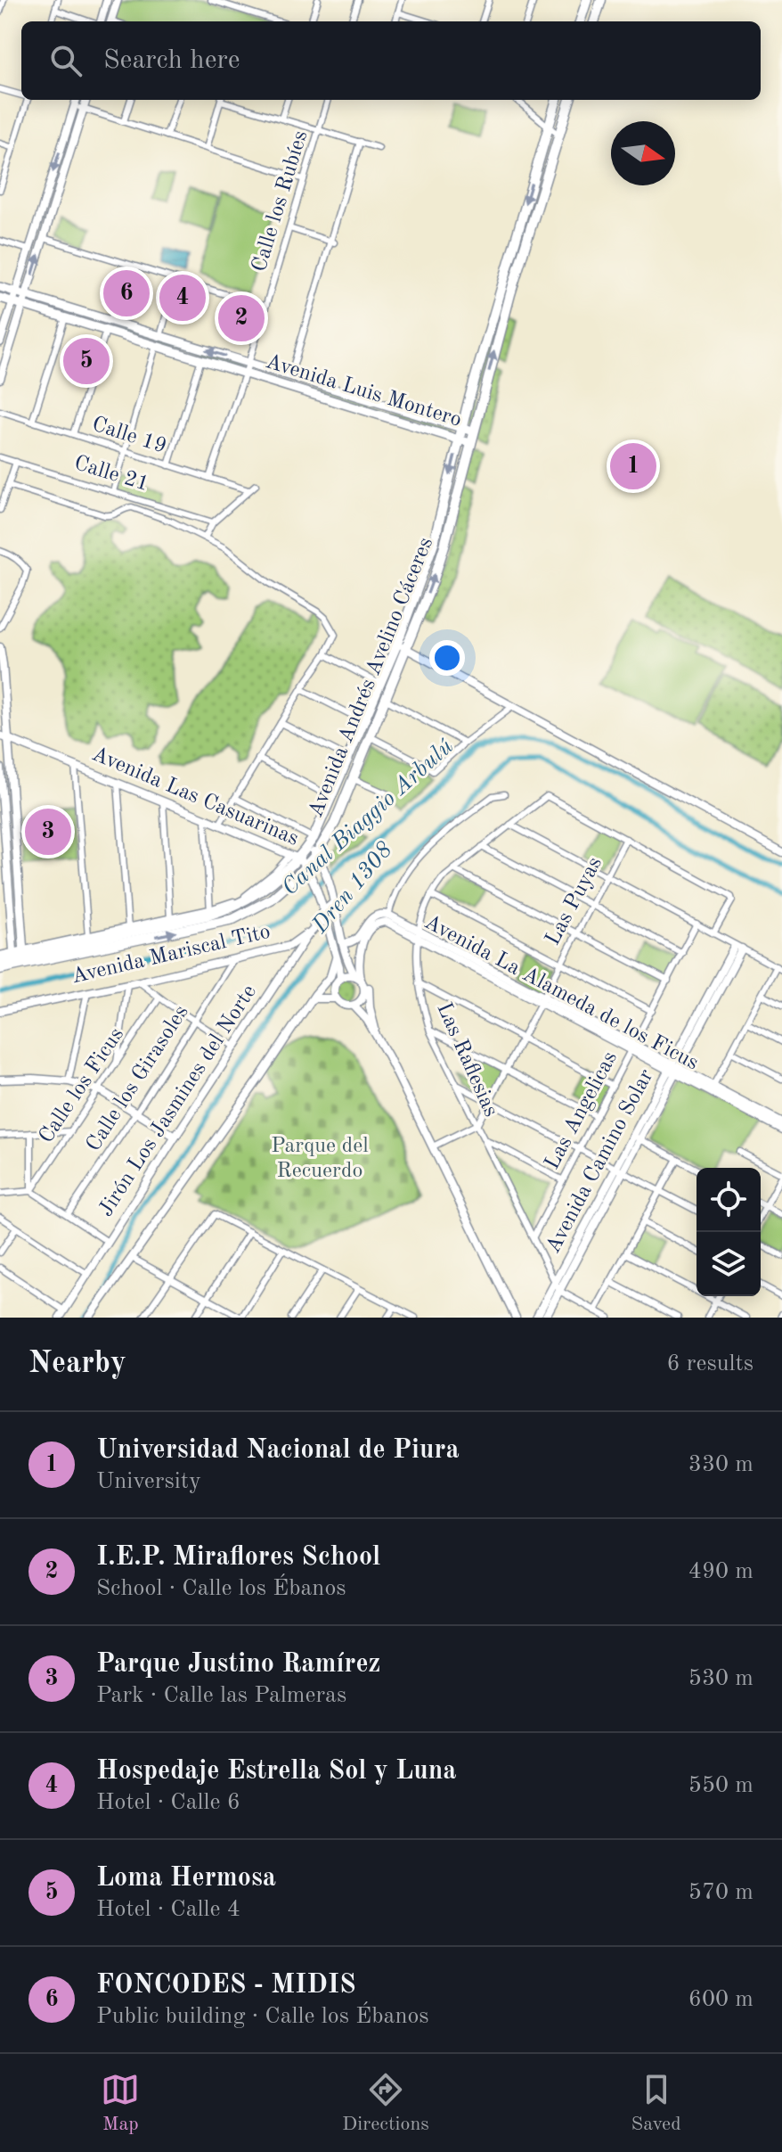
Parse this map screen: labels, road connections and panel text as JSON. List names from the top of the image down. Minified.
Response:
{"streets":{"highway":["Avenida Andrés Avelino Cáceres"],"main road":["Avenida Luis Montero"],"street":["Calle los Rubíes","Calle 19","Calle 21","Avenida Las Casuarinas","Las Puyas","Avenida Mariscal Tito","Avenida La Alameda de los Ficus","Las Raflesias","Calle los Girasoles","Calle los Ficus","Jirón Los Jasmines del Norte","Las Angelicas","Avenida Camino Solar"]},"crossings":[["Calle los Rubíes","Avenida Luis Montero"],["Calle los Rubíes","Calle 19"],["Avenida Luis Montero","Avenida Andrés Avelino Cáceres"],["Avenida Andrés Avelino Cáceres","Avenida Las Casuarinas"],["Avenida Las Casuarinas","Avenida Mariscal Tito"],["Avenida Las Casuarinas","Jirón Los Jasmines del Norte"],["Las Puyas","Avenida La Alameda de los Ficus"],["Las Puyas","Las Raflesias"],["Avenida Mariscal Tito","Calle los Girasoles"],["Avenida La Alameda de los Ficus","Las Raflesias"],["Avenida La Alameda de los Ficus","Las Angelicas"],["Avenida La Alameda de los Ficus","Avenida Camino Solar"],["Las Raflesias","Las Angelicas"],["Las Raflesias","Avenida Camino Solar"]],"water":["Canal Biaggio Arbulú","Dren 1308"],"parks":["Parque del Recuerdo"],"north":"right","page":{"search":"Search here","pins":["6","4","2","5","1","3"],"heading":["Nearby","6 results"],"list":[{"mark":"1","name":"Universidad Nacional de Piura","note":"University","value":"330 m"},{"mark":"2","name":"I.E.P. Miraflores School","note":"School · Calle los Ébanos","value":"490 m"},{"mark":"3","name":"Parque Justino Ramírez","note":"Park · Calle las Palmeras","value":"530 m"},{"mark":"4","name":"Hospedaje Estrella Sol y Luna","note":"Hotel · Calle 6","value":"550 m"},{"mark":"5","name":"Loma Hermosa","note":"Hotel · Calle 4","value":"570 m"},{"mark":"6","name":"FONCODES - MIDIS","note":"Public building · Calle los Ébanos","value":"600 m"}],"nav":["Map","Directions","Saved"]}}
